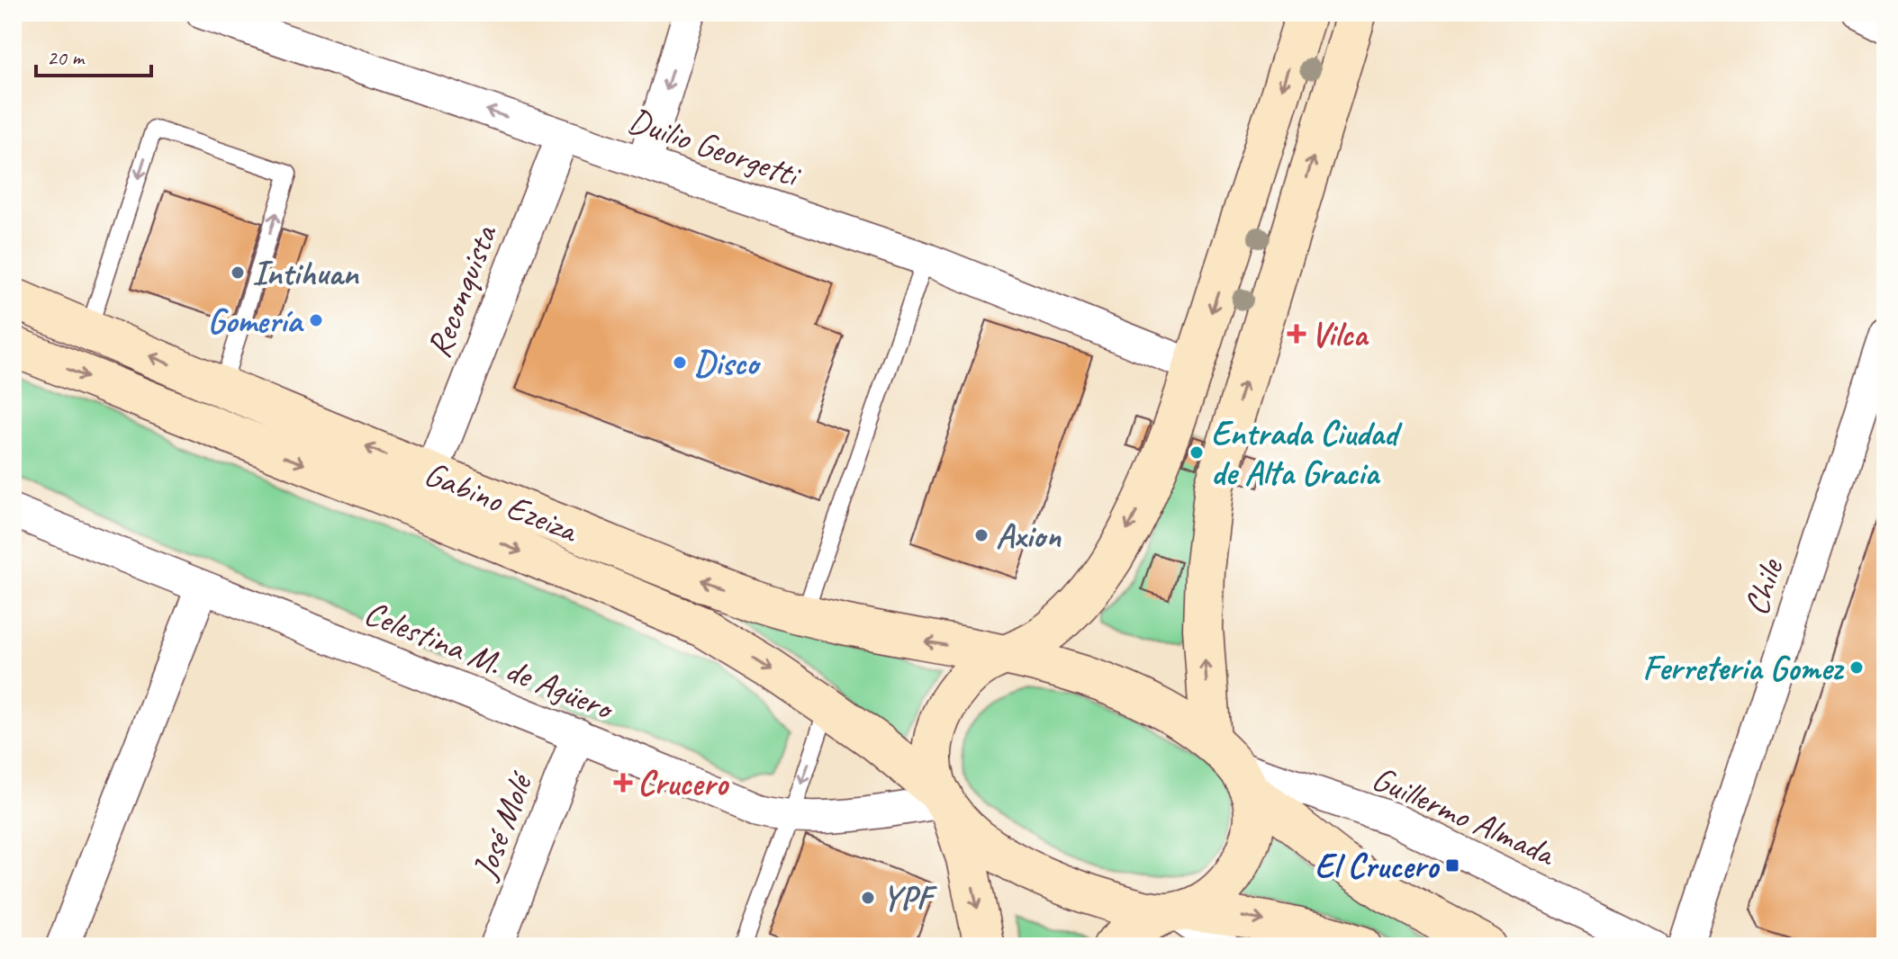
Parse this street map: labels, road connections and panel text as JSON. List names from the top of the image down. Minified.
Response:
{"streets":{"main road":["Gabino Ezeiza"],"street":["Duilio Georgetti","Reconquista","Chile","Celestina M. de Agüero","Guillermo Almada","José Molé"]},"crossings":[["Duilio Georgetti","Reconquista"],["Reconquista","Gabino Ezeiza"],["Gabino Ezeiza","Celestina M. de Agüero"],["Gabino Ezeiza","Guillermo Almada"],["Celestina M. de Agüero","José Molé"]],"one_way":["Duilio Georgetti"],"places":{"other":["Intihuan","Gomería","Disco","Entrada Ciudad de Alta Gracia","Axion","Ferreteria Gomez","YPF"],"health":["Vilca","Crucero"],"transit":["El Crucero"]},"scale_bar":"20 m"}
